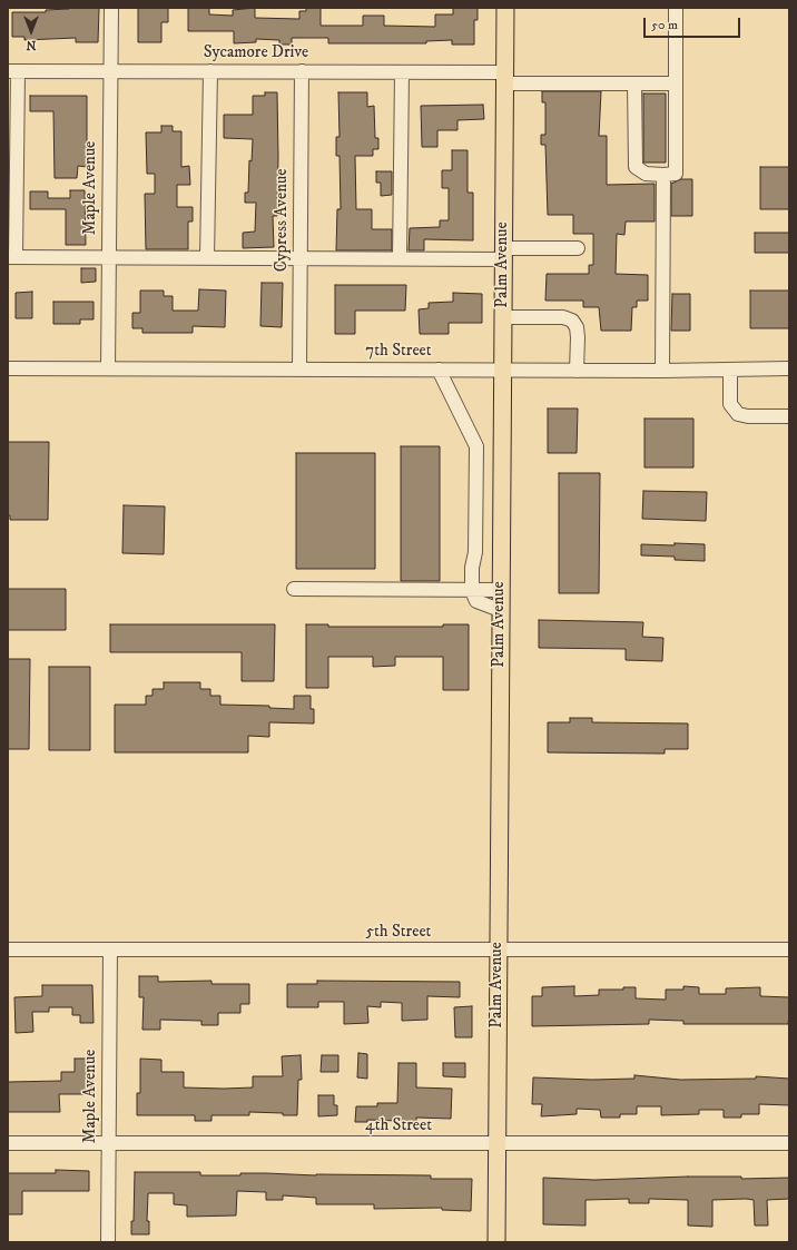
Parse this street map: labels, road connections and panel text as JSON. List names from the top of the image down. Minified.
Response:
{"streets":{"main road":["Palm Avenue"],"street":["Sycamore Drive","Maple Avenue","Cypress Avenue","7th Street","5th Street","4th Street"]},"crossings":[["Sycamore Drive","Maple Avenue"],["Sycamore Drive","Cypress Avenue"],["Sycamore Drive","Palm Avenue"],["Maple Avenue","7th Street"],["Maple Avenue","5th Street"],["Maple Avenue","4th Street"],["Cypress Avenue","7th Street"],["Palm Avenue","7th Street"],["Palm Avenue","5th Street"],["Palm Avenue","4th Street"]],"scale_bar":"50 m","north":"bottom"}
